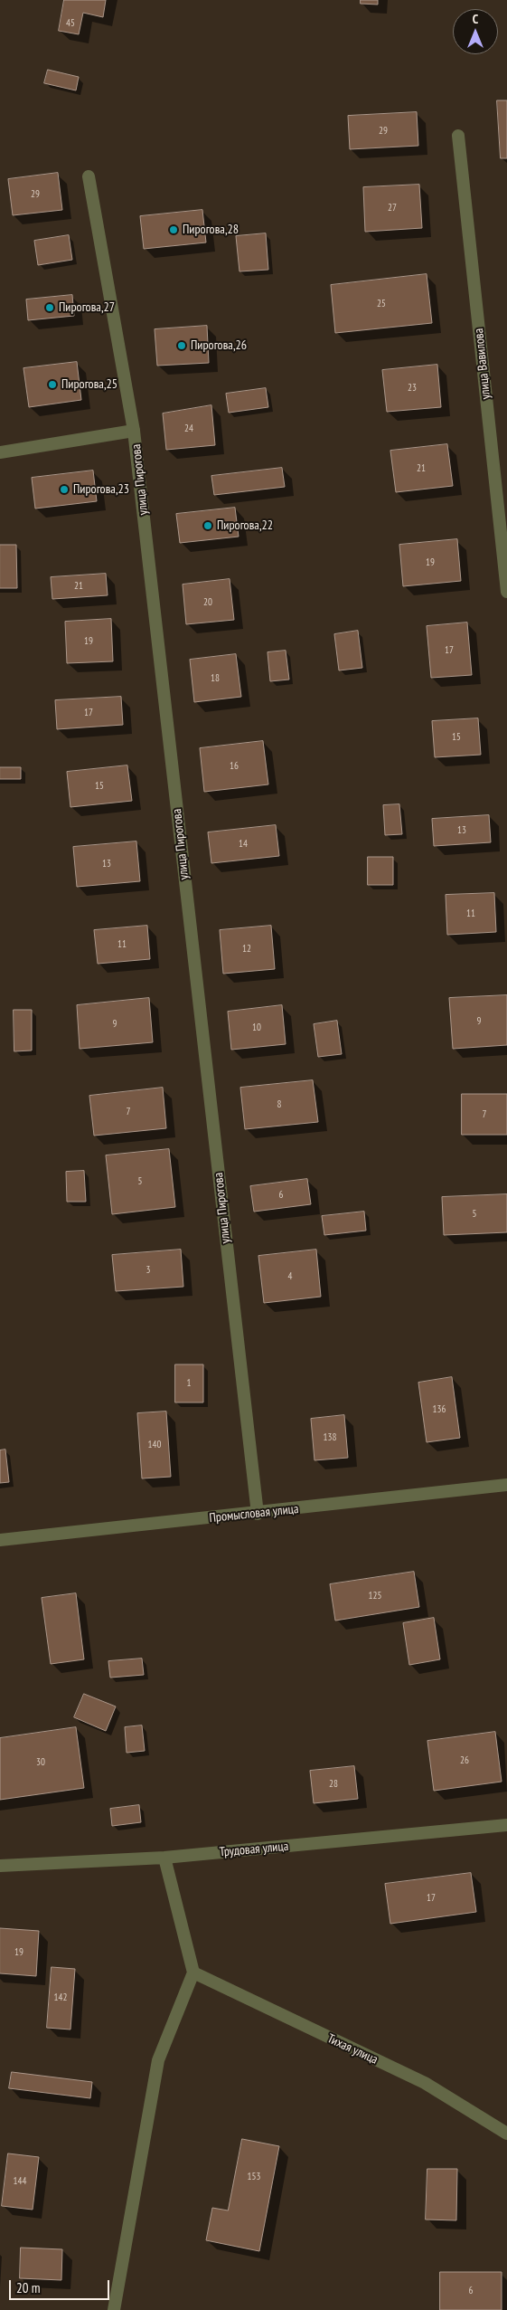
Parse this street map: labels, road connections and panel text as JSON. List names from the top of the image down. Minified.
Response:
{"streets":{"street":["улица Вавилова","улица Пирогова","Промысловая улица","Трудовая улица","Тихая улица"]},"crossings":[["улица Пирогова","Промысловая улица"]],"places":["Пирогова,28","Пирогова,27","Пирогова,26","Пирогова,25","Пирогова,23","Пирогова,22"],"house_numbers":["45","29","29","27","25","23","24","21","19","21","20","19","17","18","17","15","16","15","13","14","13","11","11","12","9","9","10","8","7","7","5","6","5","3","4","1","136","138","140","125","26","30","28","17","19","142","153","144","6"],"scale_bar":"20 m","north":"top"}
